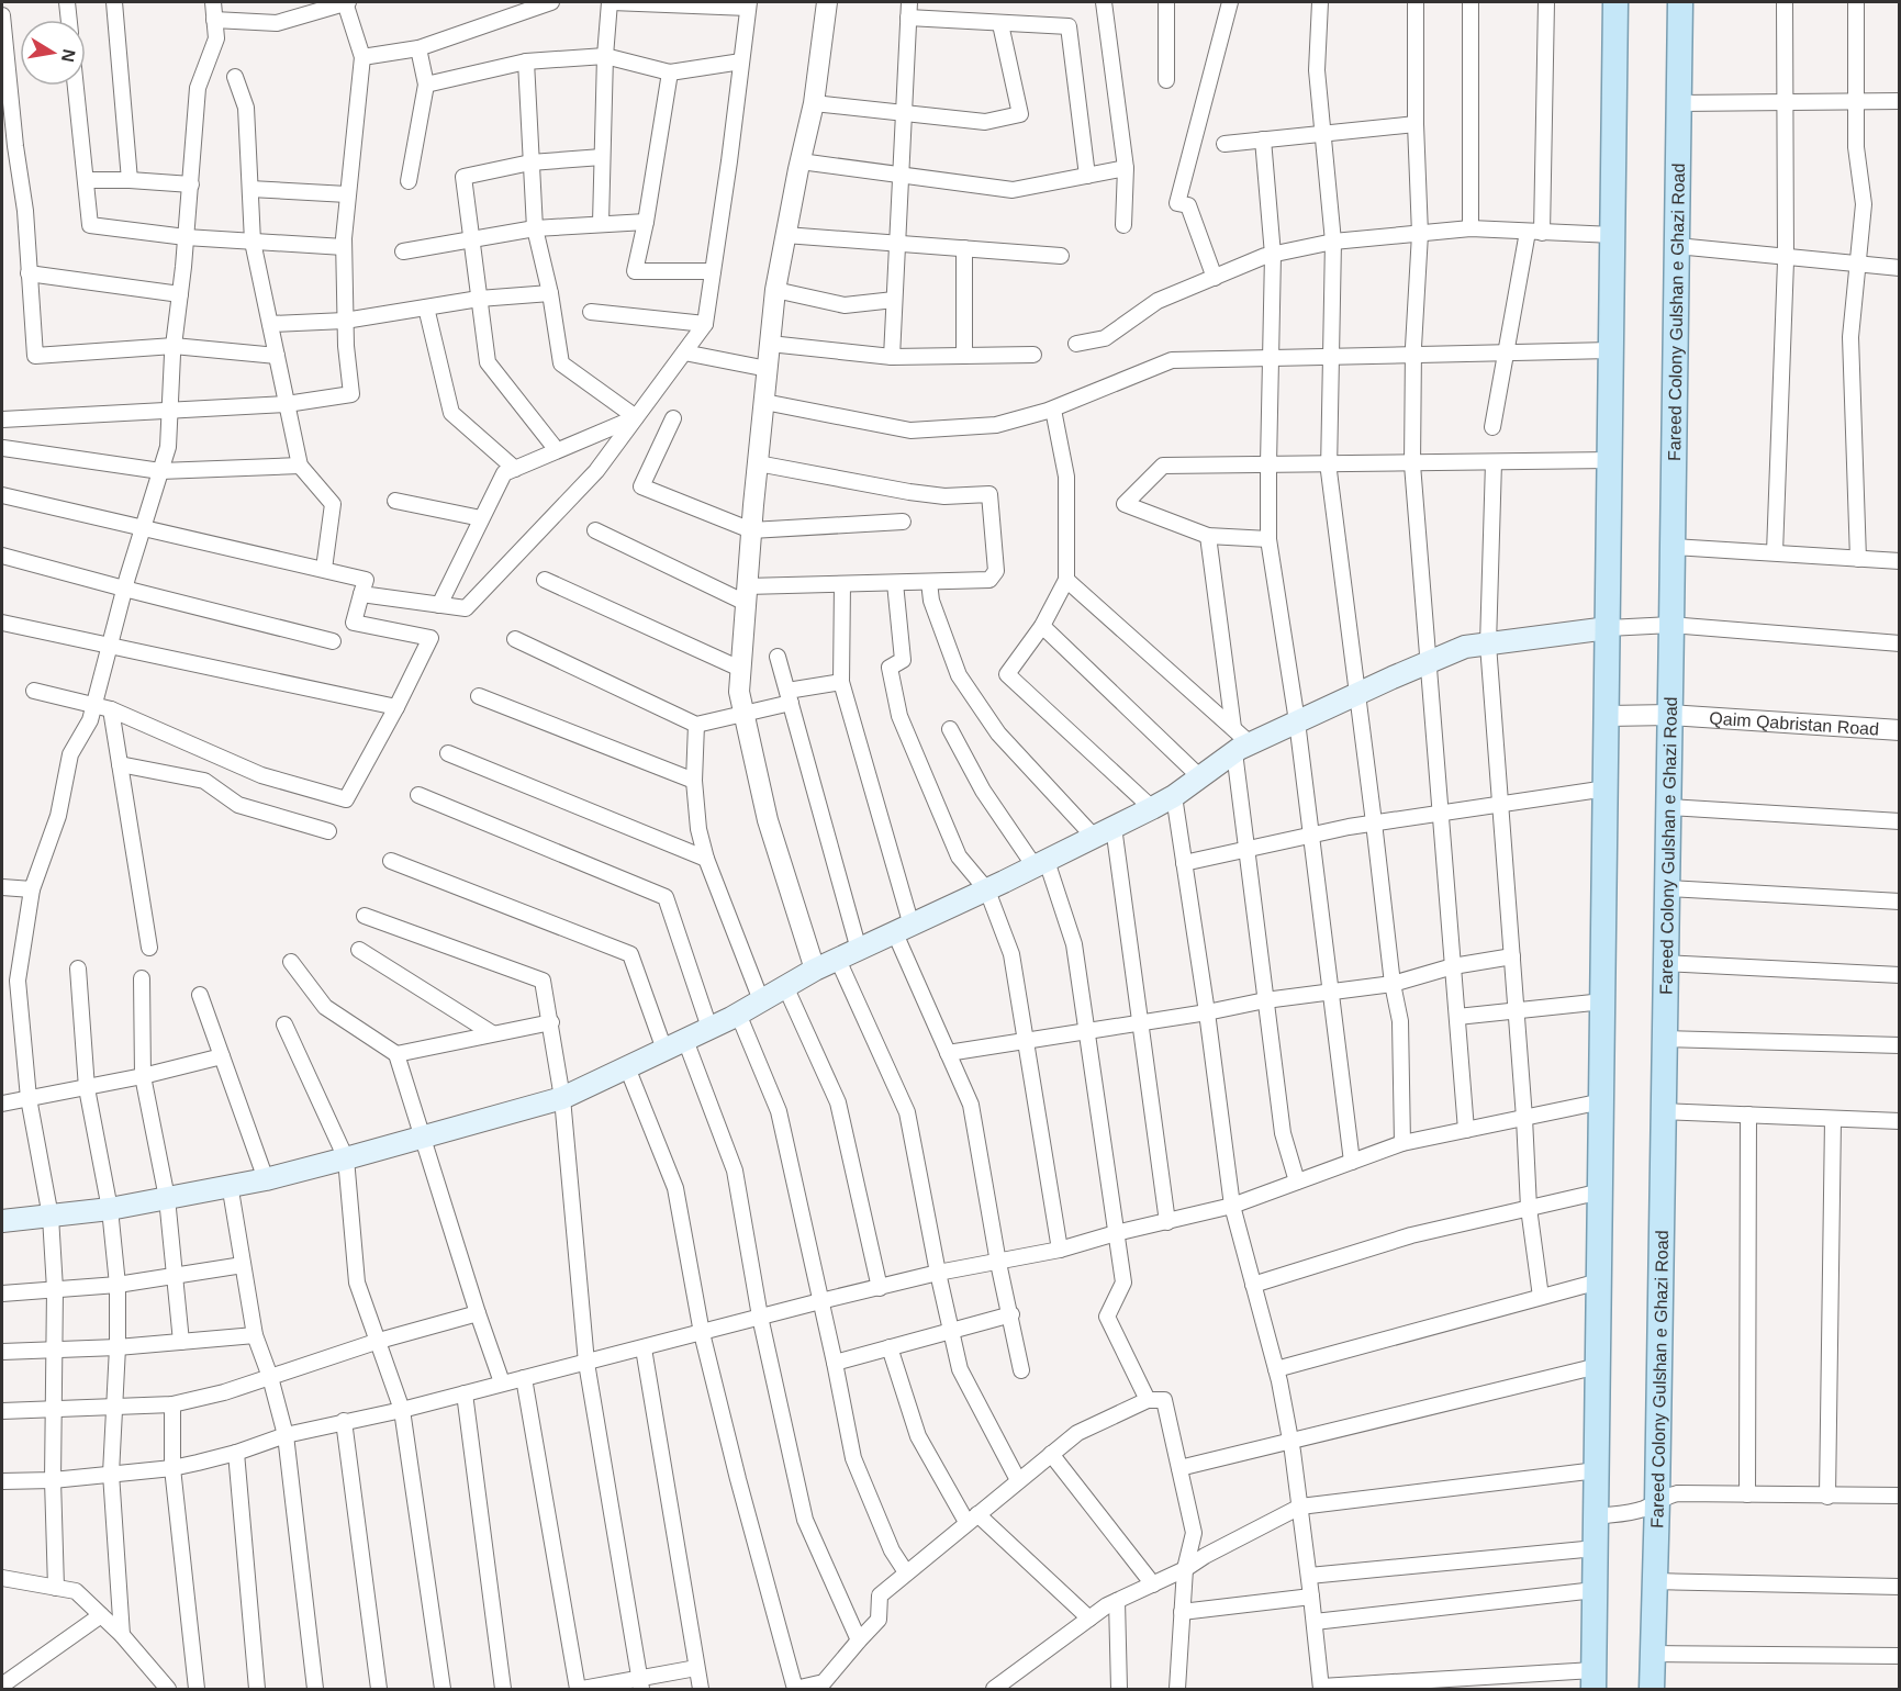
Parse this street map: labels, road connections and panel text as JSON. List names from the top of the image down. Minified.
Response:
{"streets":{"main road":["Fareed Colony Gulshan e Ghazi Road"],"street":["Qaim Qabristan Road"]},"crossings":[["Fareed Colony Gulshan e Ghazi Road","Qaim Qabristan Road"]],"north":"right"}
